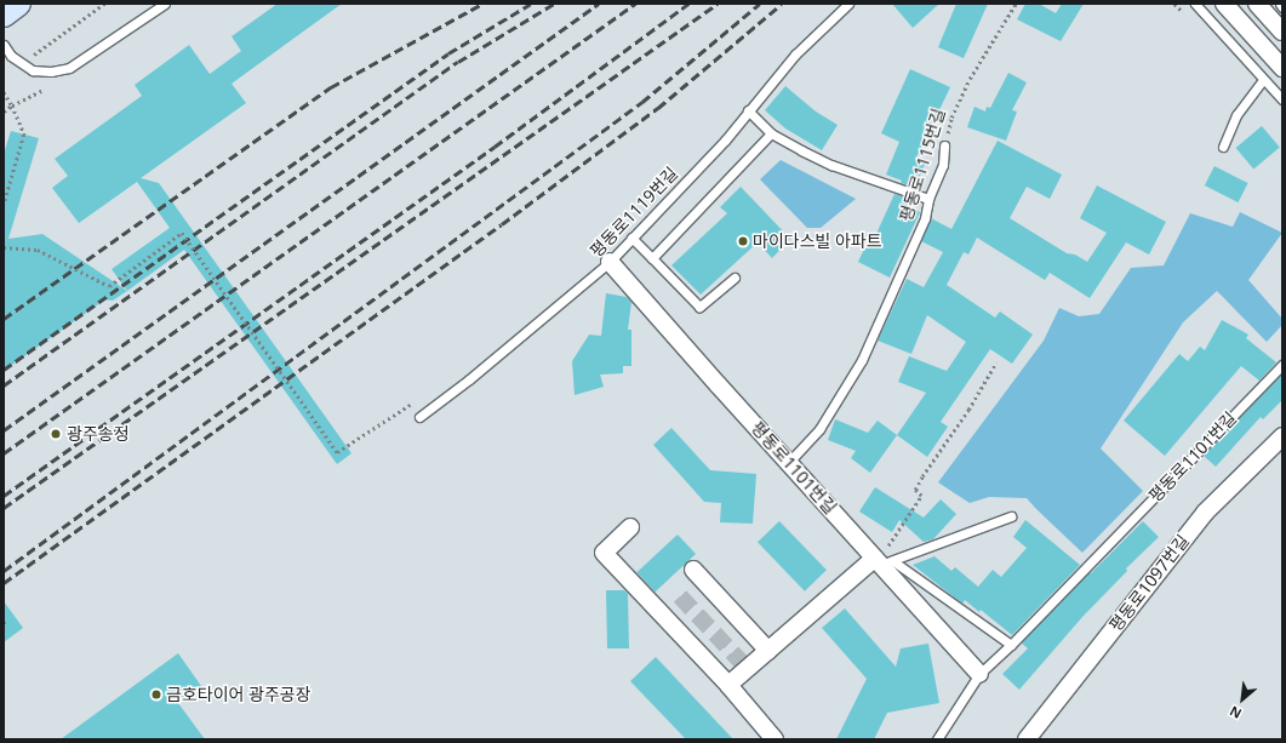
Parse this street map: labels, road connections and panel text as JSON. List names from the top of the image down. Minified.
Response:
{"streets":{"street":["평동로1101번길","평동로1097번길"],"lane":["평동로1115번길","평동로1119번길"]},"crossings":[["평동로1115번길","평동로1101번길"],["평동로1119번길","평동로1101번길"]],"places":["마이다스빌 아파트","광주송정","금호타이어 광주공장"],"north":"bottom left"}
